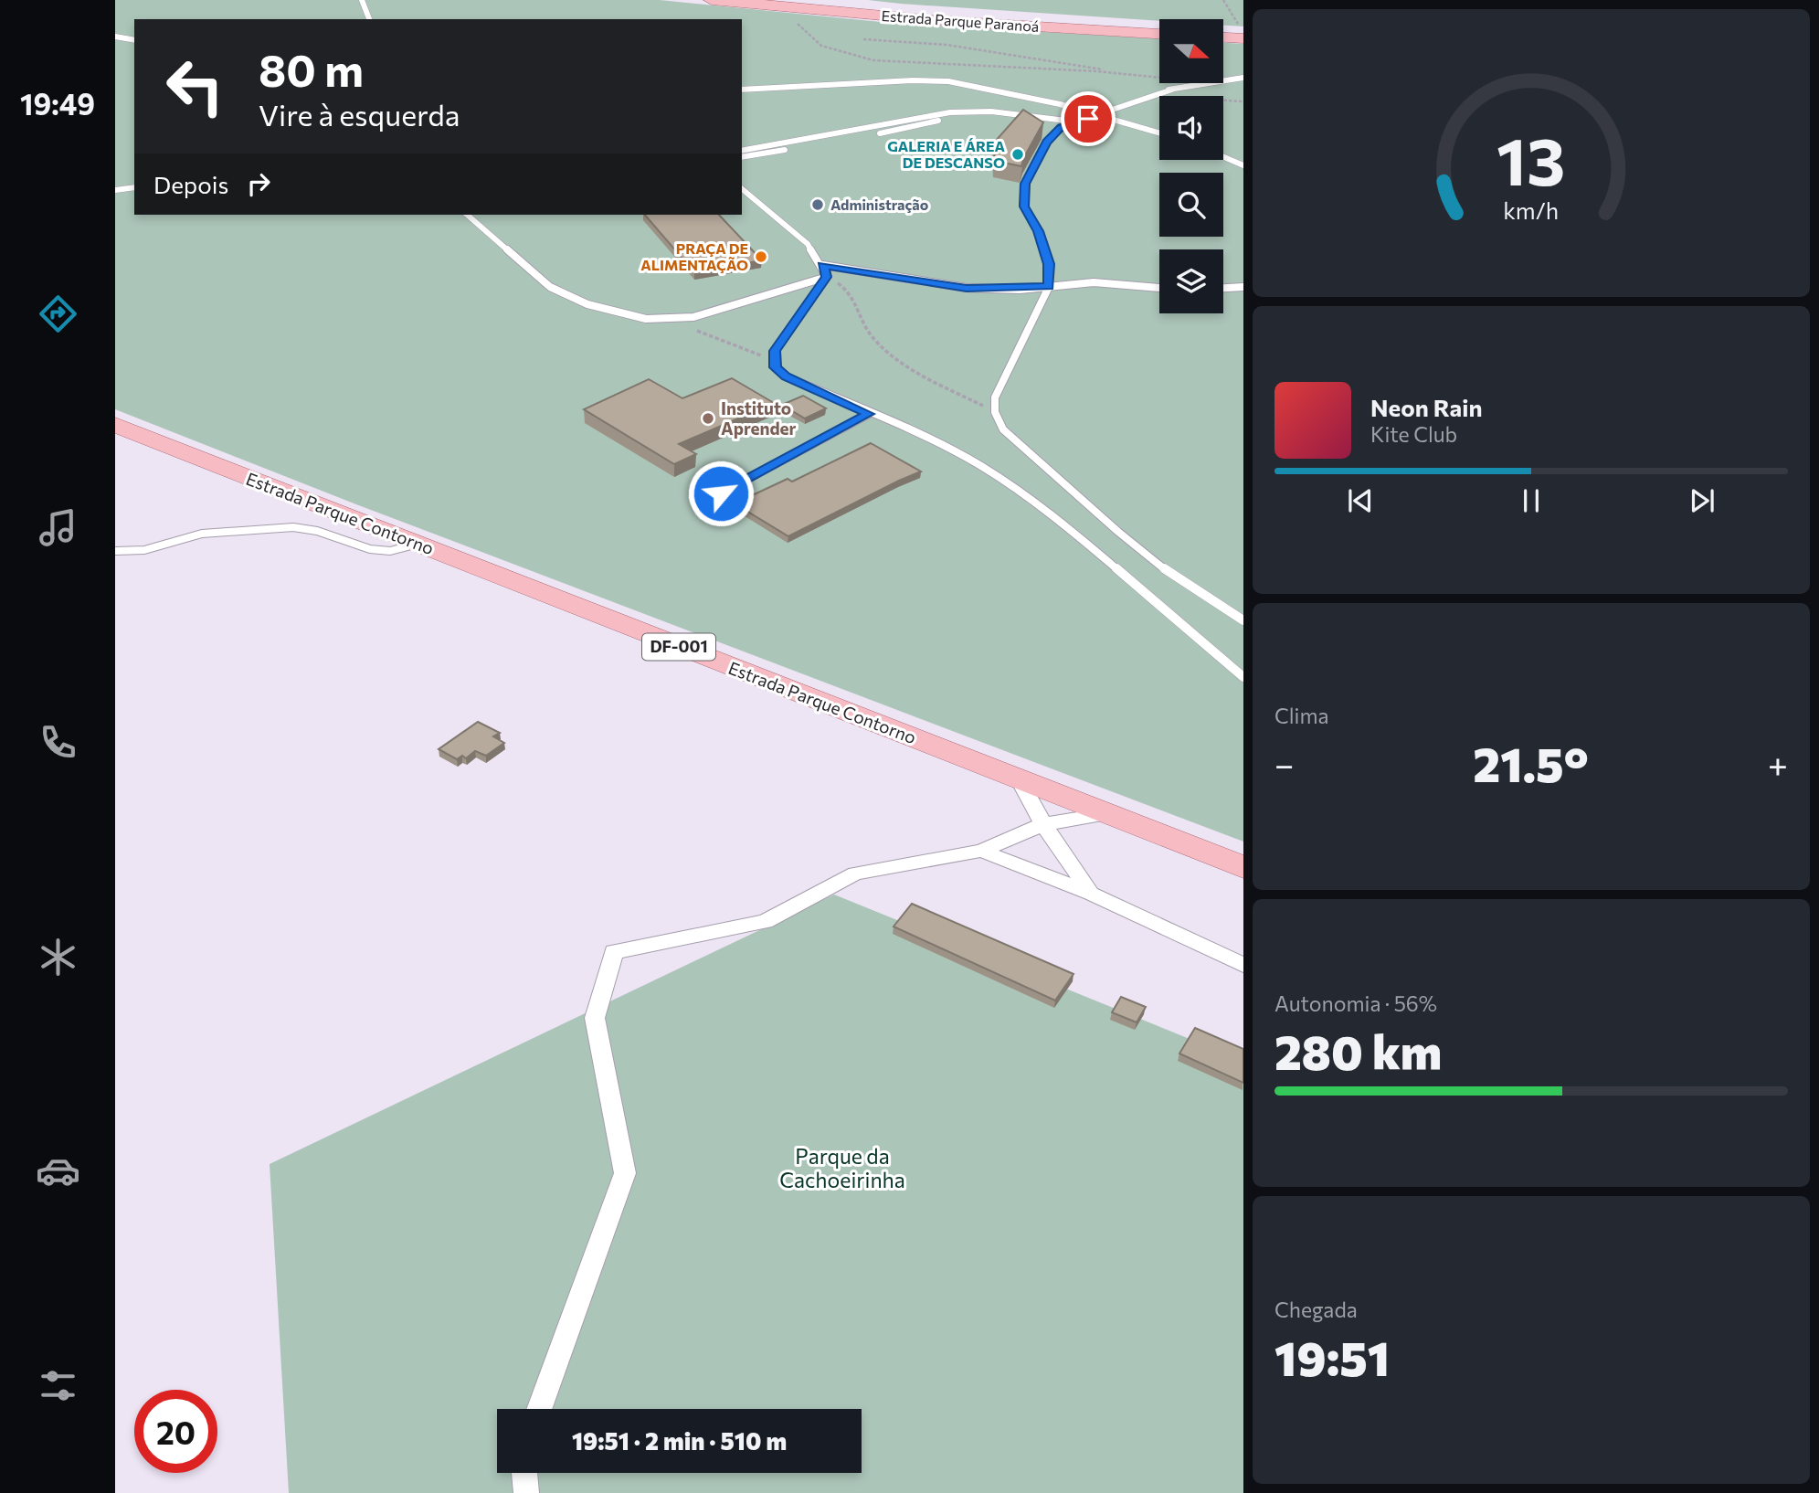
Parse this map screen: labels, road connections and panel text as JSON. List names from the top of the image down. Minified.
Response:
{"streets":{"main road":["Estrada Parque Paranoá","Estrada Parque Contorno","DF-001"]},"parks":["Parque da Cachoeirinha"],"places":["GALERIA E ÁREA DE DESCANSO","Administração","PRAÇA DE ALIMENTAÇÃO","Instituto Aprender"],"north":"right","page":{"tabs":"19:49","turn":["80 m","Vire à esquerda"],"then":"Depois","song":["Neon Rain","Kite Club"],"tile":["Clima",["Autonomia · 56%","280 km"],["Chegada","19:51"]],"heat":["−","21.5°","+"],"limit":"20","trip":"19:51 · 2 min · 510 m","gauge":["13","km/h"]}}
